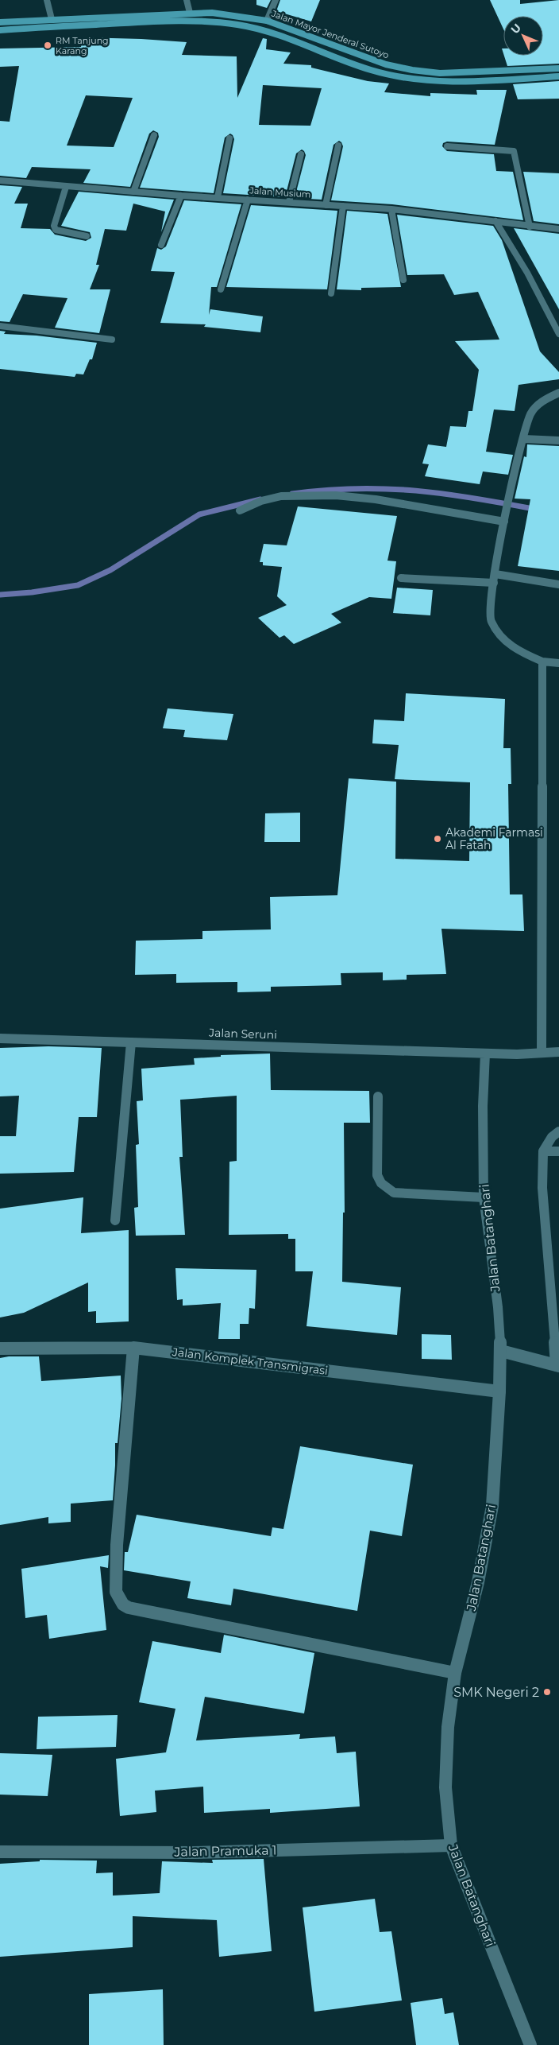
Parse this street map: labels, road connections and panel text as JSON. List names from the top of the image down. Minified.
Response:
{"streets":{"main road":["Jalan Mayor Jenderal Sutoyo"],"street":["Jalan Musium","Jalan Seruni","Jalan Batanghari","Jalan Komplek Transmigrasi","Jalan Pramuka 1"]},"crossings":[["Jalan Seruni","Jalan Batanghari"],["Jalan Batanghari","Jalan Komplek Transmigrasi"],["Jalan Batanghari","Jalan Pramuka 1"]],"places":["RM Tanjung Karang","Akademi Farmasi Al Fatah","SMK Negeri 2"],"north":"top left"}
